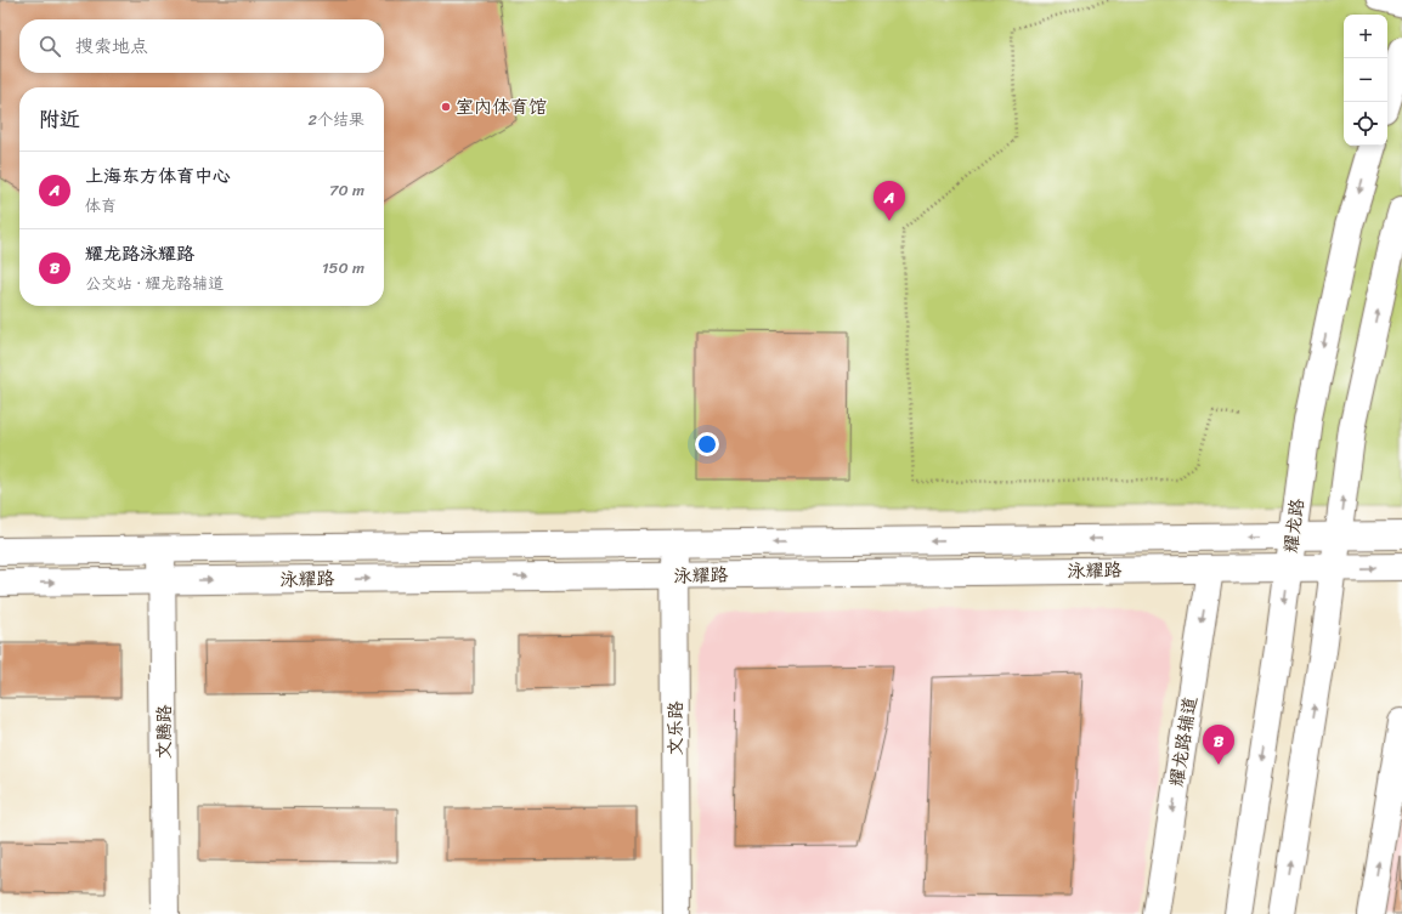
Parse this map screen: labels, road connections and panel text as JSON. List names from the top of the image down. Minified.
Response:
{"streets":{"street":["耀龙路","泳耀路","文乐路","文腾路","耀龙路辅道"]},"crossings":[["耀龙路","泳耀路"],["泳耀路","文乐路"],["泳耀路","文腾路"],["泳耀路","耀龙路辅道"]],"places":["室内体育馆"],"page":{"map_buttons":["+","−"],"search":"搜索地点","heading":["附近","2个结果"],"list":[{"mark":"A","name":"上海东方体育中心","note":"体育","value":"70 m"},{"mark":"B","name":"耀龙路泳耀路","note":"公交站 · 耀龙路辅道","value":"150 m"}],"pins":["A","B"]}}
